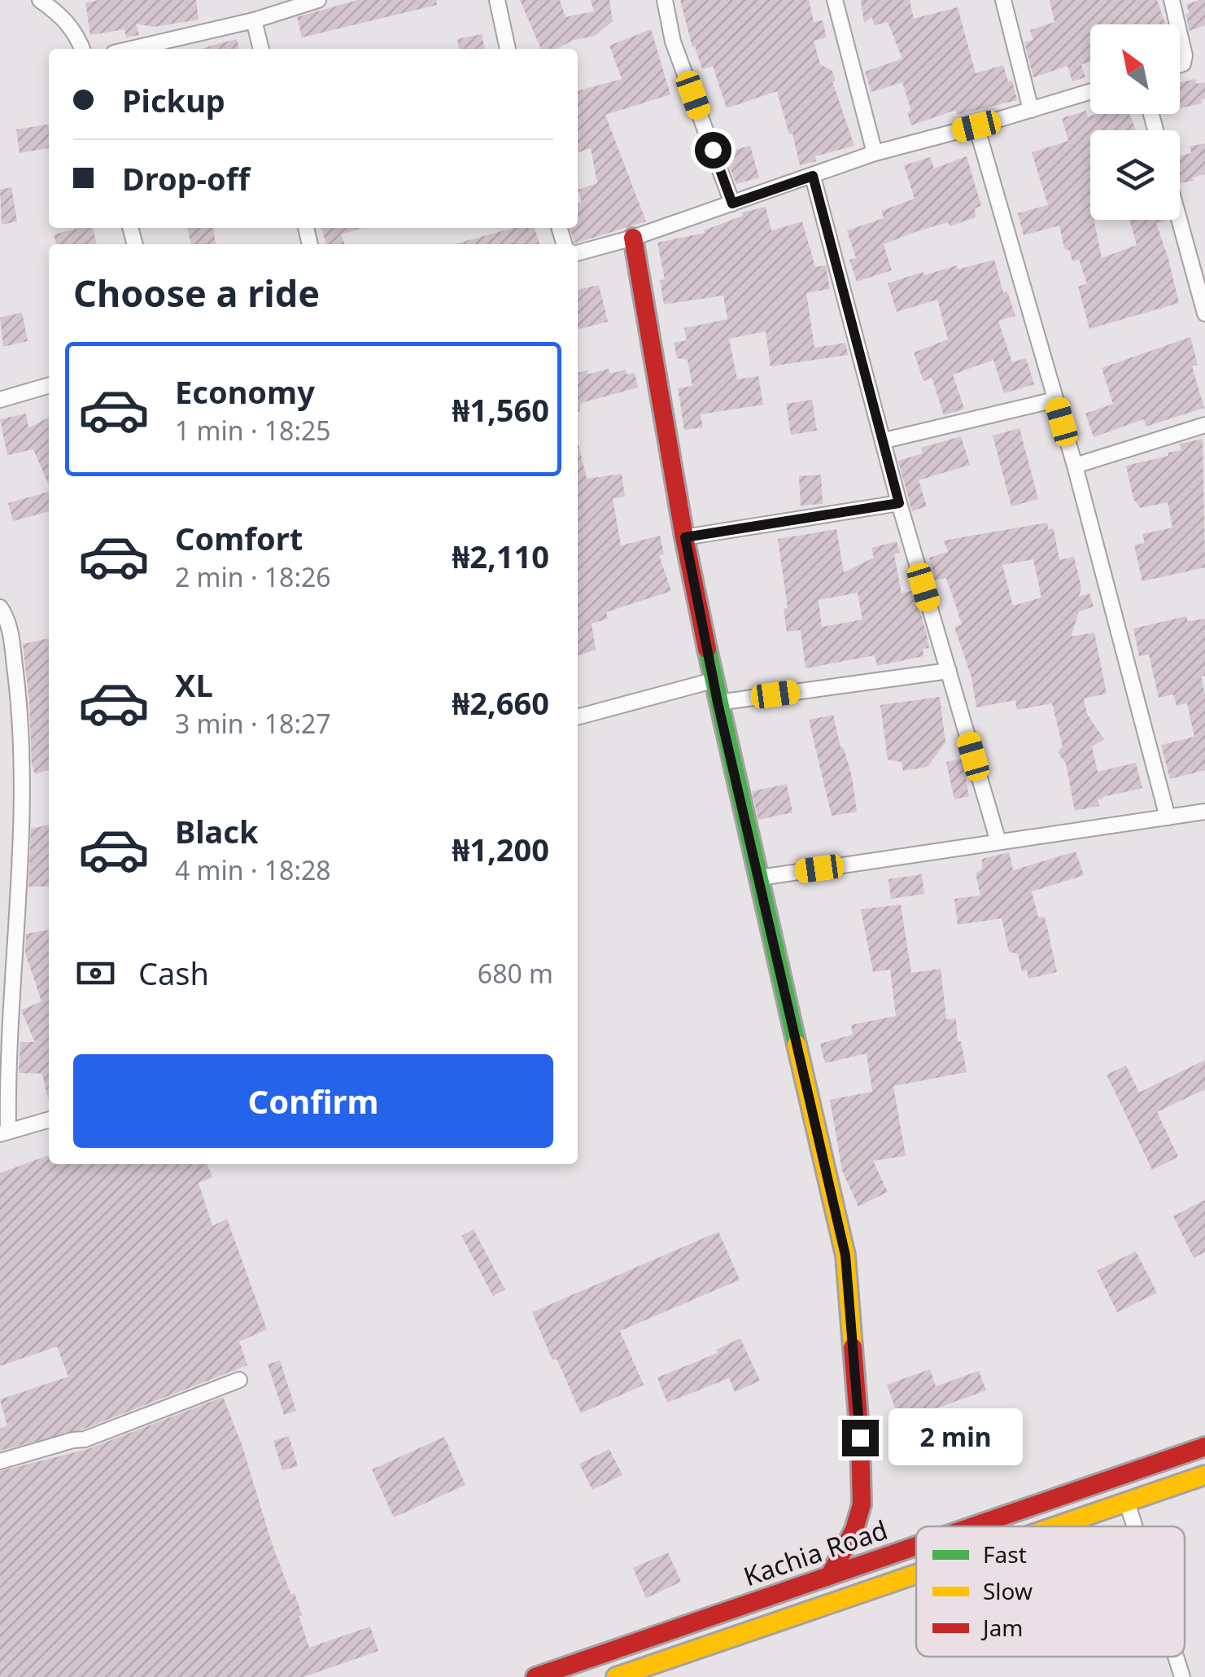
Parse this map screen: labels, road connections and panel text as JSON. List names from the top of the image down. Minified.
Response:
{"streets":{"main road":["Kachia Road"]},"legend":["Fast","Slow","Jam"],"north":"top left","page":{"banner":["Pickup","Drop-off"],"heading":"Choose a ride","list":[{"name":"Economy","note":"1 min · 18:25","value":"₦1,560"},{"name":"Comfort","note":"2 min · 18:26","value":"₦2,110"},{"name":"XL","note":"3 min · 18:27","value":"₦2,660"},{"name":"Black","note":"4 min · 18:28","value":"₦1,200"}],"pay":["Cash","680 m"],"buttons":"Confirm","bubble":"2 min"}}
